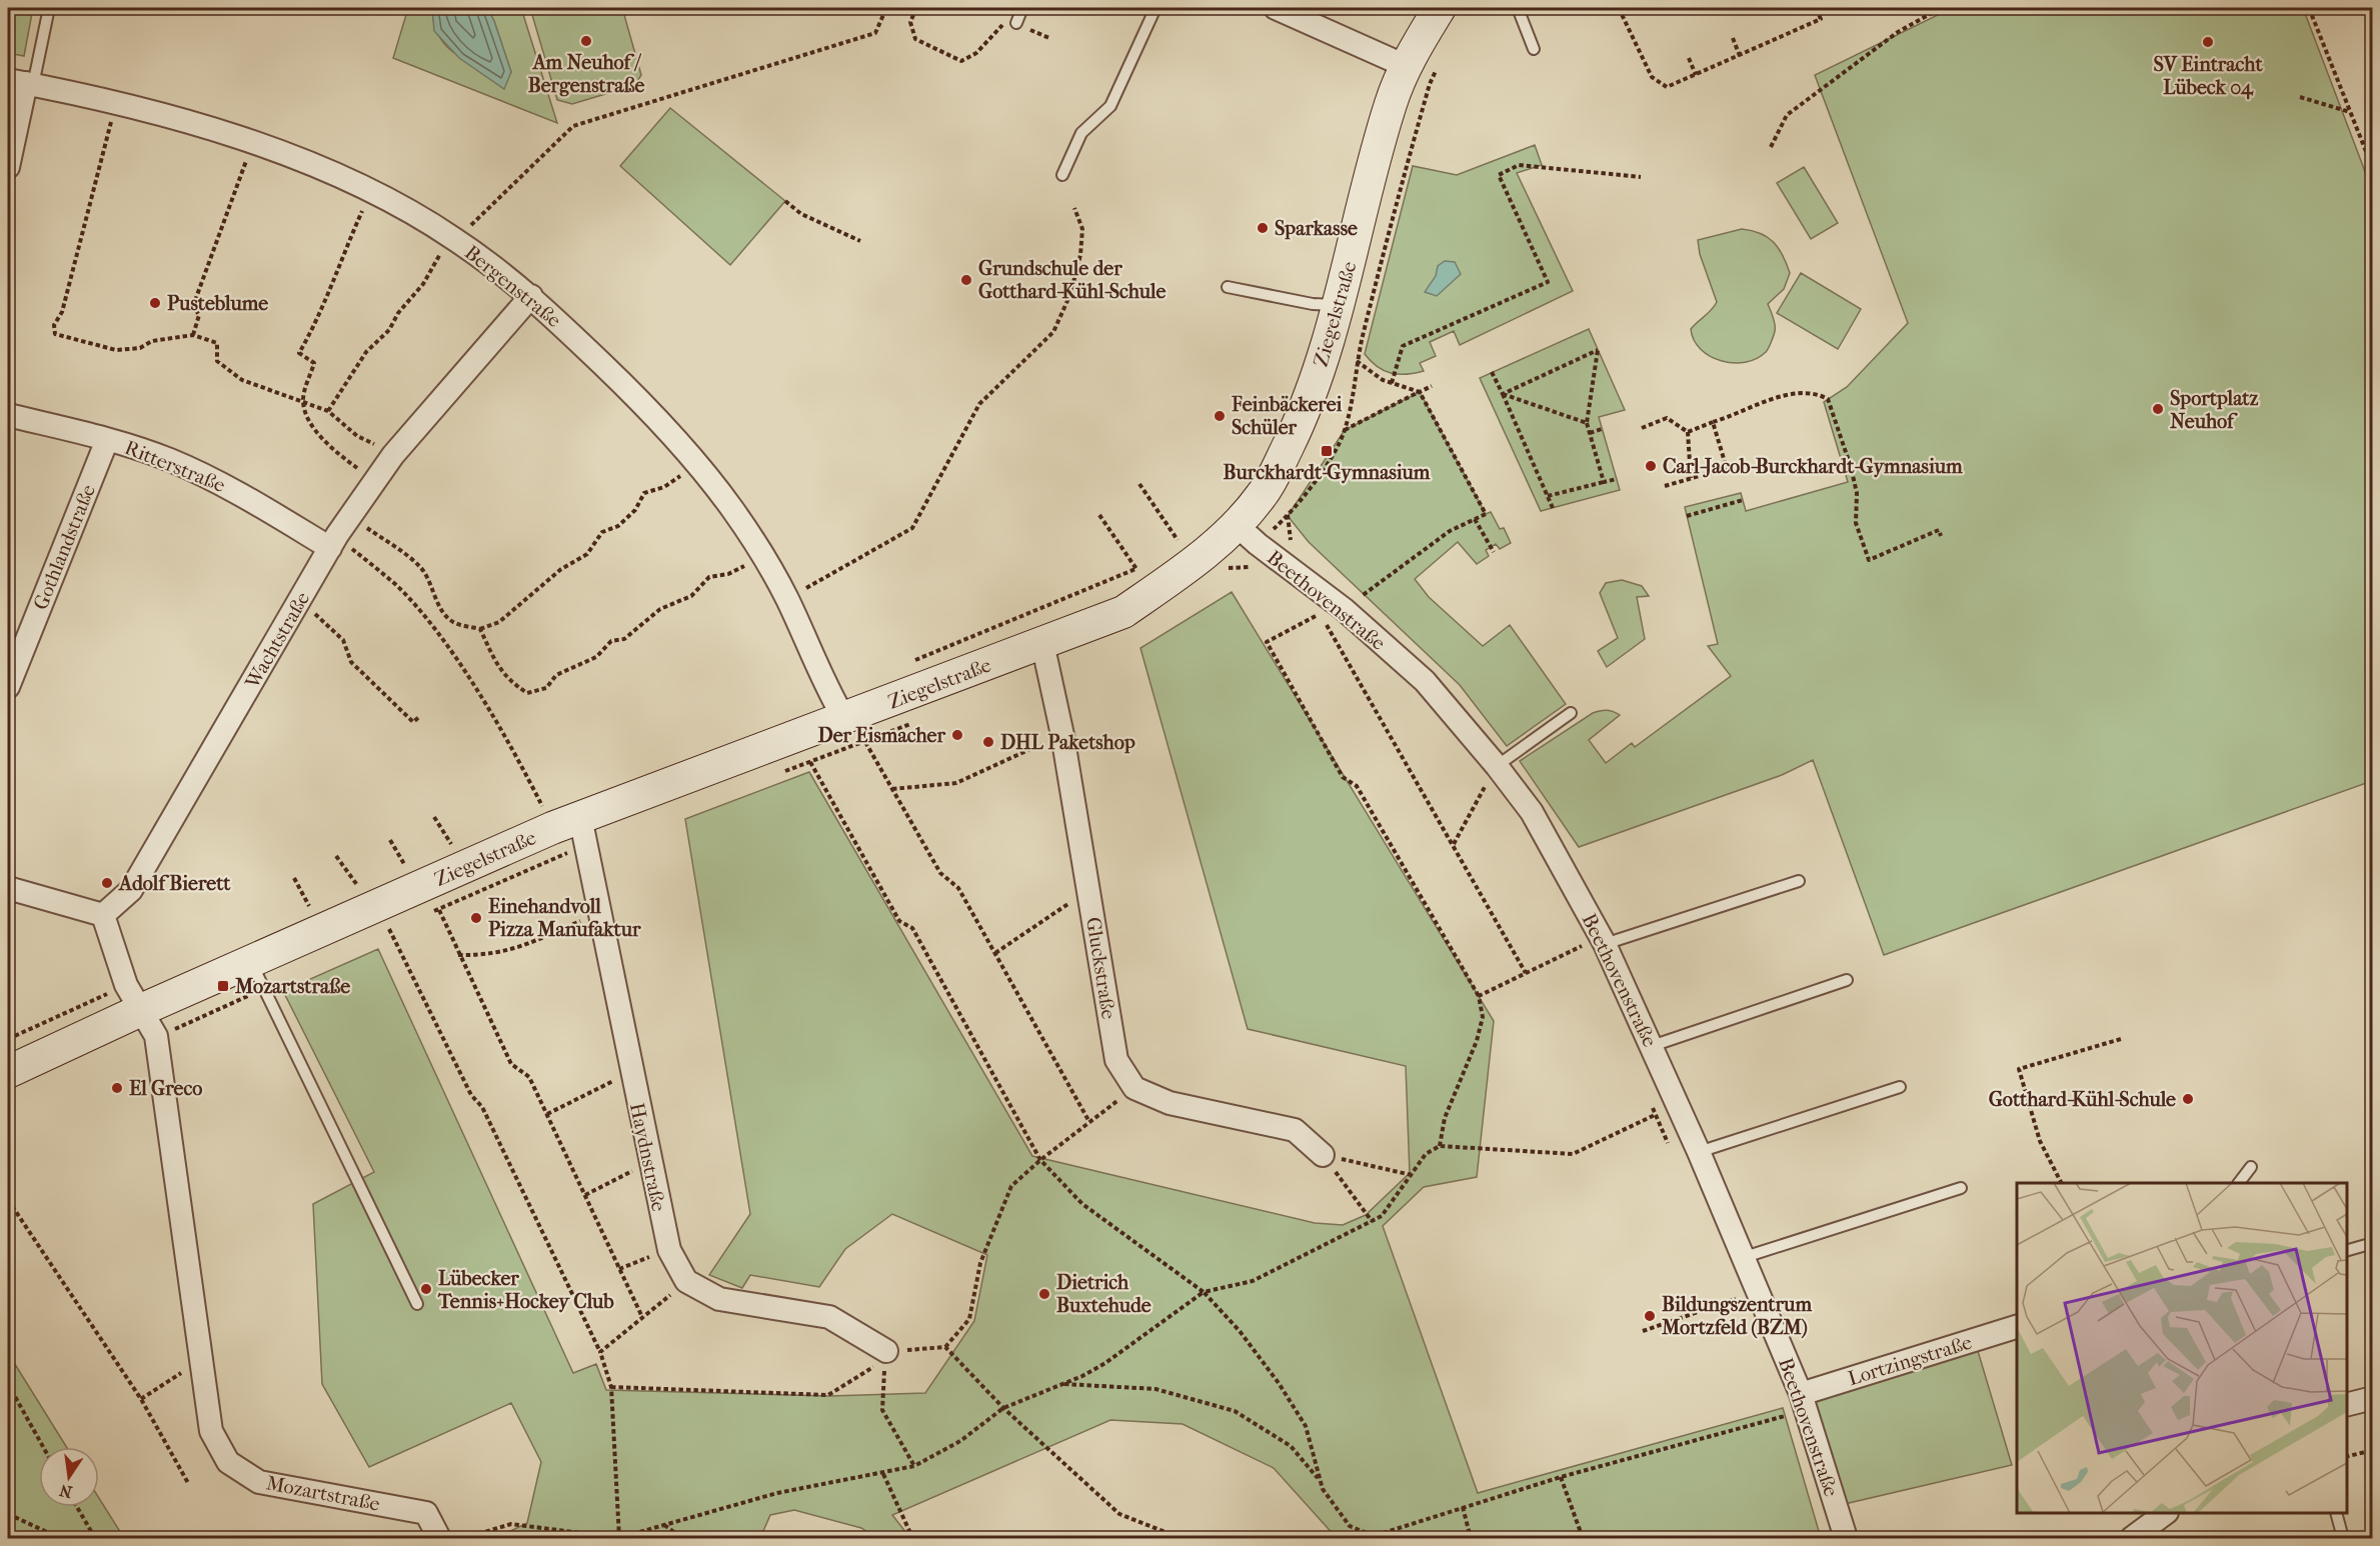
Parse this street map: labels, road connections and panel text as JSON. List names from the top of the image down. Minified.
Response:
{"streets":{"main road":["Ziegelstraße"],"street":["Bergenstraße","Ritterstraße","Gothlandstraße","Beethovenstraße","Wachtstraße","Gluckstraße","Haydnstraße","Lortzingstraße","Mozartstraße"]},"crossings":[["Bergenstraße","Ziegelstraße"],["Bergenstraße","Wachtstraße"],["Ziegelstraße","Beethovenstraße"],["Ziegelstraße","Gluckstraße"],["Ziegelstraße","Haydnstraße"],["Ziegelstraße","Mozartstraße"],["Ritterstraße","Gothlandstraße"],["Ritterstraße","Wachtstraße"],["Beethovenstraße","Lortzingstraße"]],"places":{"other":["Am Neuhof / Bergenstraße","SV Eintracht Lübeck 04","Sparkasse","Grundschule der Gotthard-Kühl-Schule","Pusteblume","Sportplatz Neuhof","Feinbäckerei Schüler","Carl-Jacob-Burckhardt-Gymnasium","Der Eismacher","DHL Paketshop","Adolf Bierett","Einehandvoll Pizza Manufaktur","El Greco","Gotthard-Kühl-Schule","Lübecker Tennis+Hockey Club","Dietrich Buxtehude","Bildungszentrum Mortzfeld (BZM)"],"transit":["Burckhardt-Gymnasium","Mozartstraße"]},"north":"bottom"}
